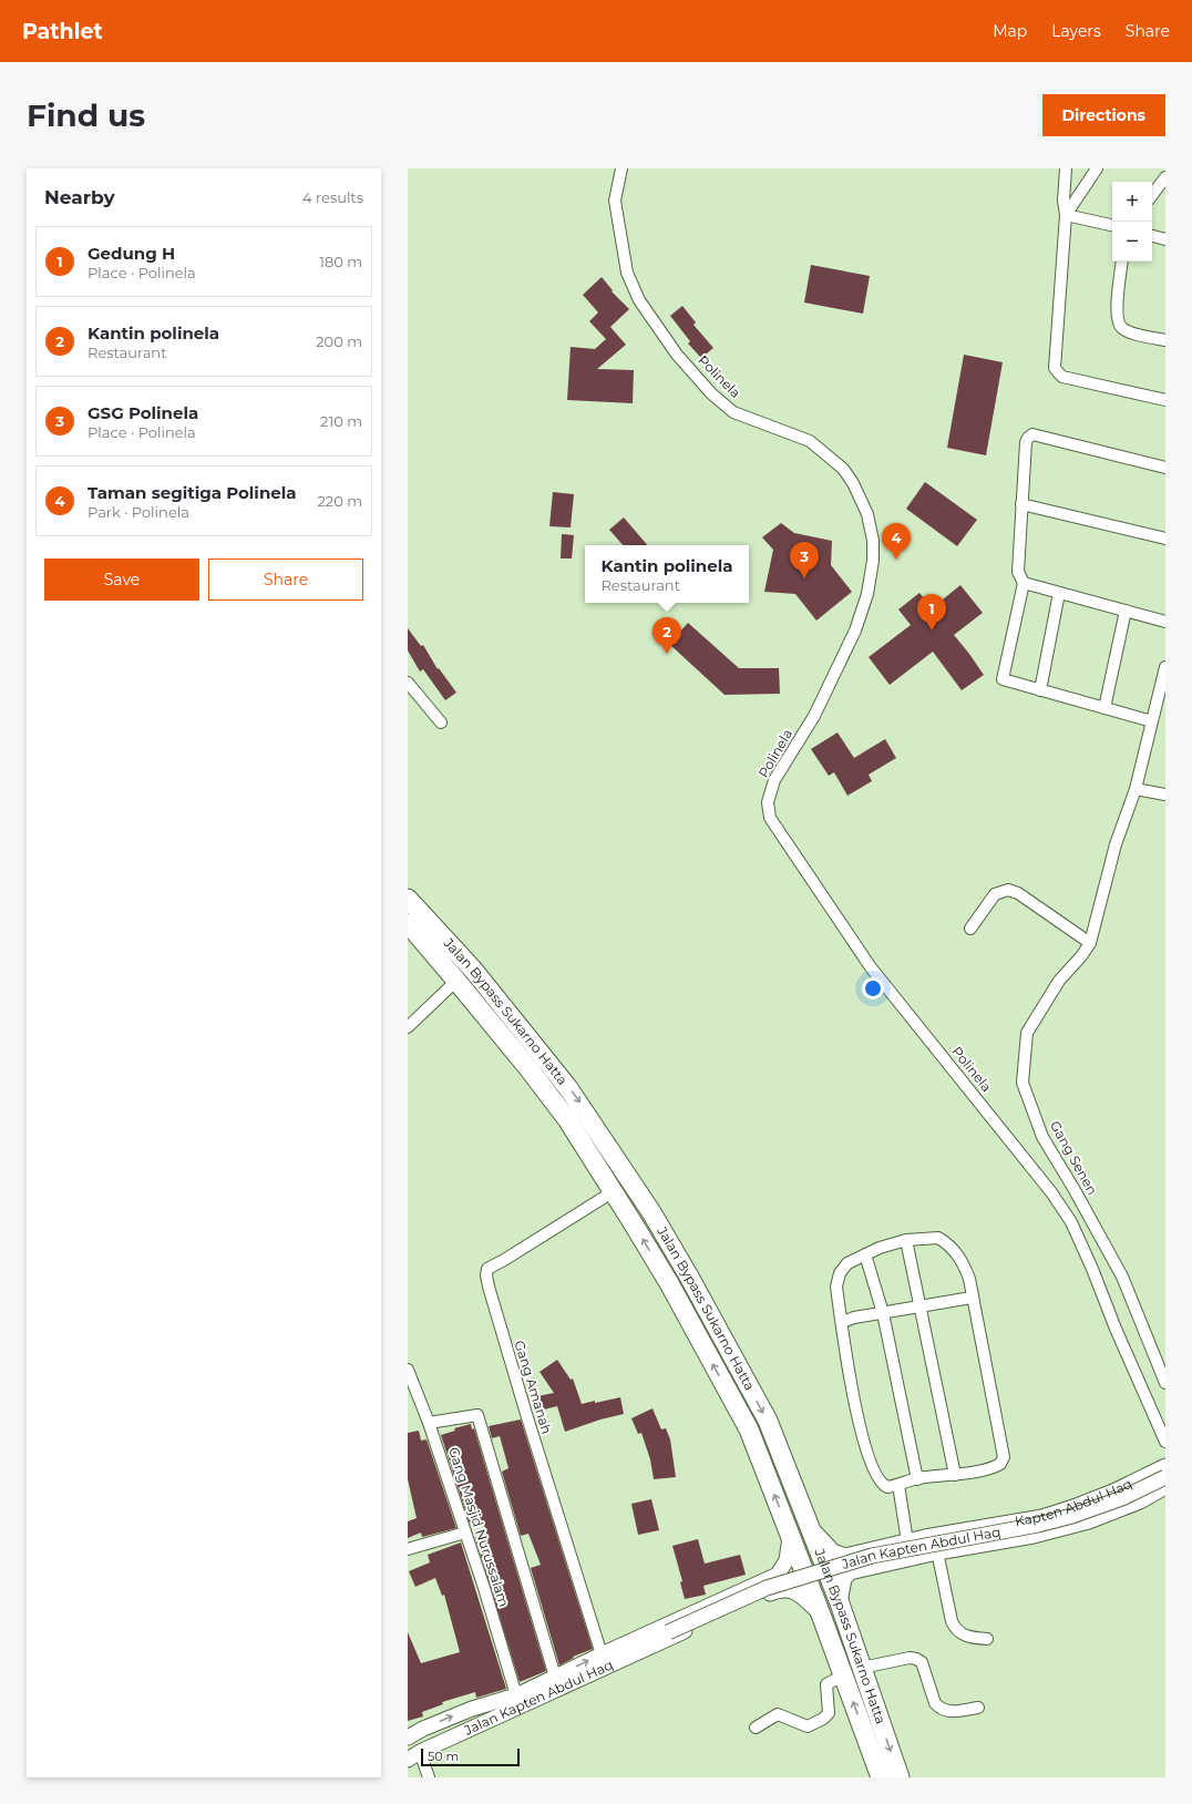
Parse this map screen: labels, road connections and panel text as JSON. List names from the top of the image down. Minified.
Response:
{"streets":{"highway":["Jalan Bypass Sukarno Hatta"],"street":["Polinela","Gang Senen","Gang Amanah","Kapten Abdul Haq","Gang Masjid Nurussalam","Jalan Kapten Abdul Haq"]},"crossings":[["Jalan Bypass Sukarno Hatta","Gang Amanah"],["Jalan Bypass Sukarno Hatta","Kapten Abdul Haq"],["Jalan Bypass Sukarno Hatta","Jalan Kapten Abdul Haq"],["Gang Amanah","Jalan Kapten Abdul Haq"],["Gang Masjid Nurussalam","Jalan Kapten Abdul Haq"]],"scale_bar":"50 m","page":{"header":"Pathlet","nav":["Map","Layers","Share"],"buttons":["Directions",["Save","Share"]],"title":"Find us","heading":["Nearby","4 results"],"map_buttons":["+","−"],"list":[{"mark":"1","name":"Gedung H","note":"Place · Polinela","value":"180 m"},{"mark":"2","name":"Kantin polinela","note":"Restaurant","value":"200 m"},{"mark":"3","name":"GSG Polinela","note":"Place · Polinela","value":"210 m"},{"mark":"4","name":"Taman segitiga Polinela","note":"Park · Polinela","value":"220 m"}],"pins":["4","3","1","2"],"popup":["Kantin polinela","Restaurant"],"scale":"50 m"}}
